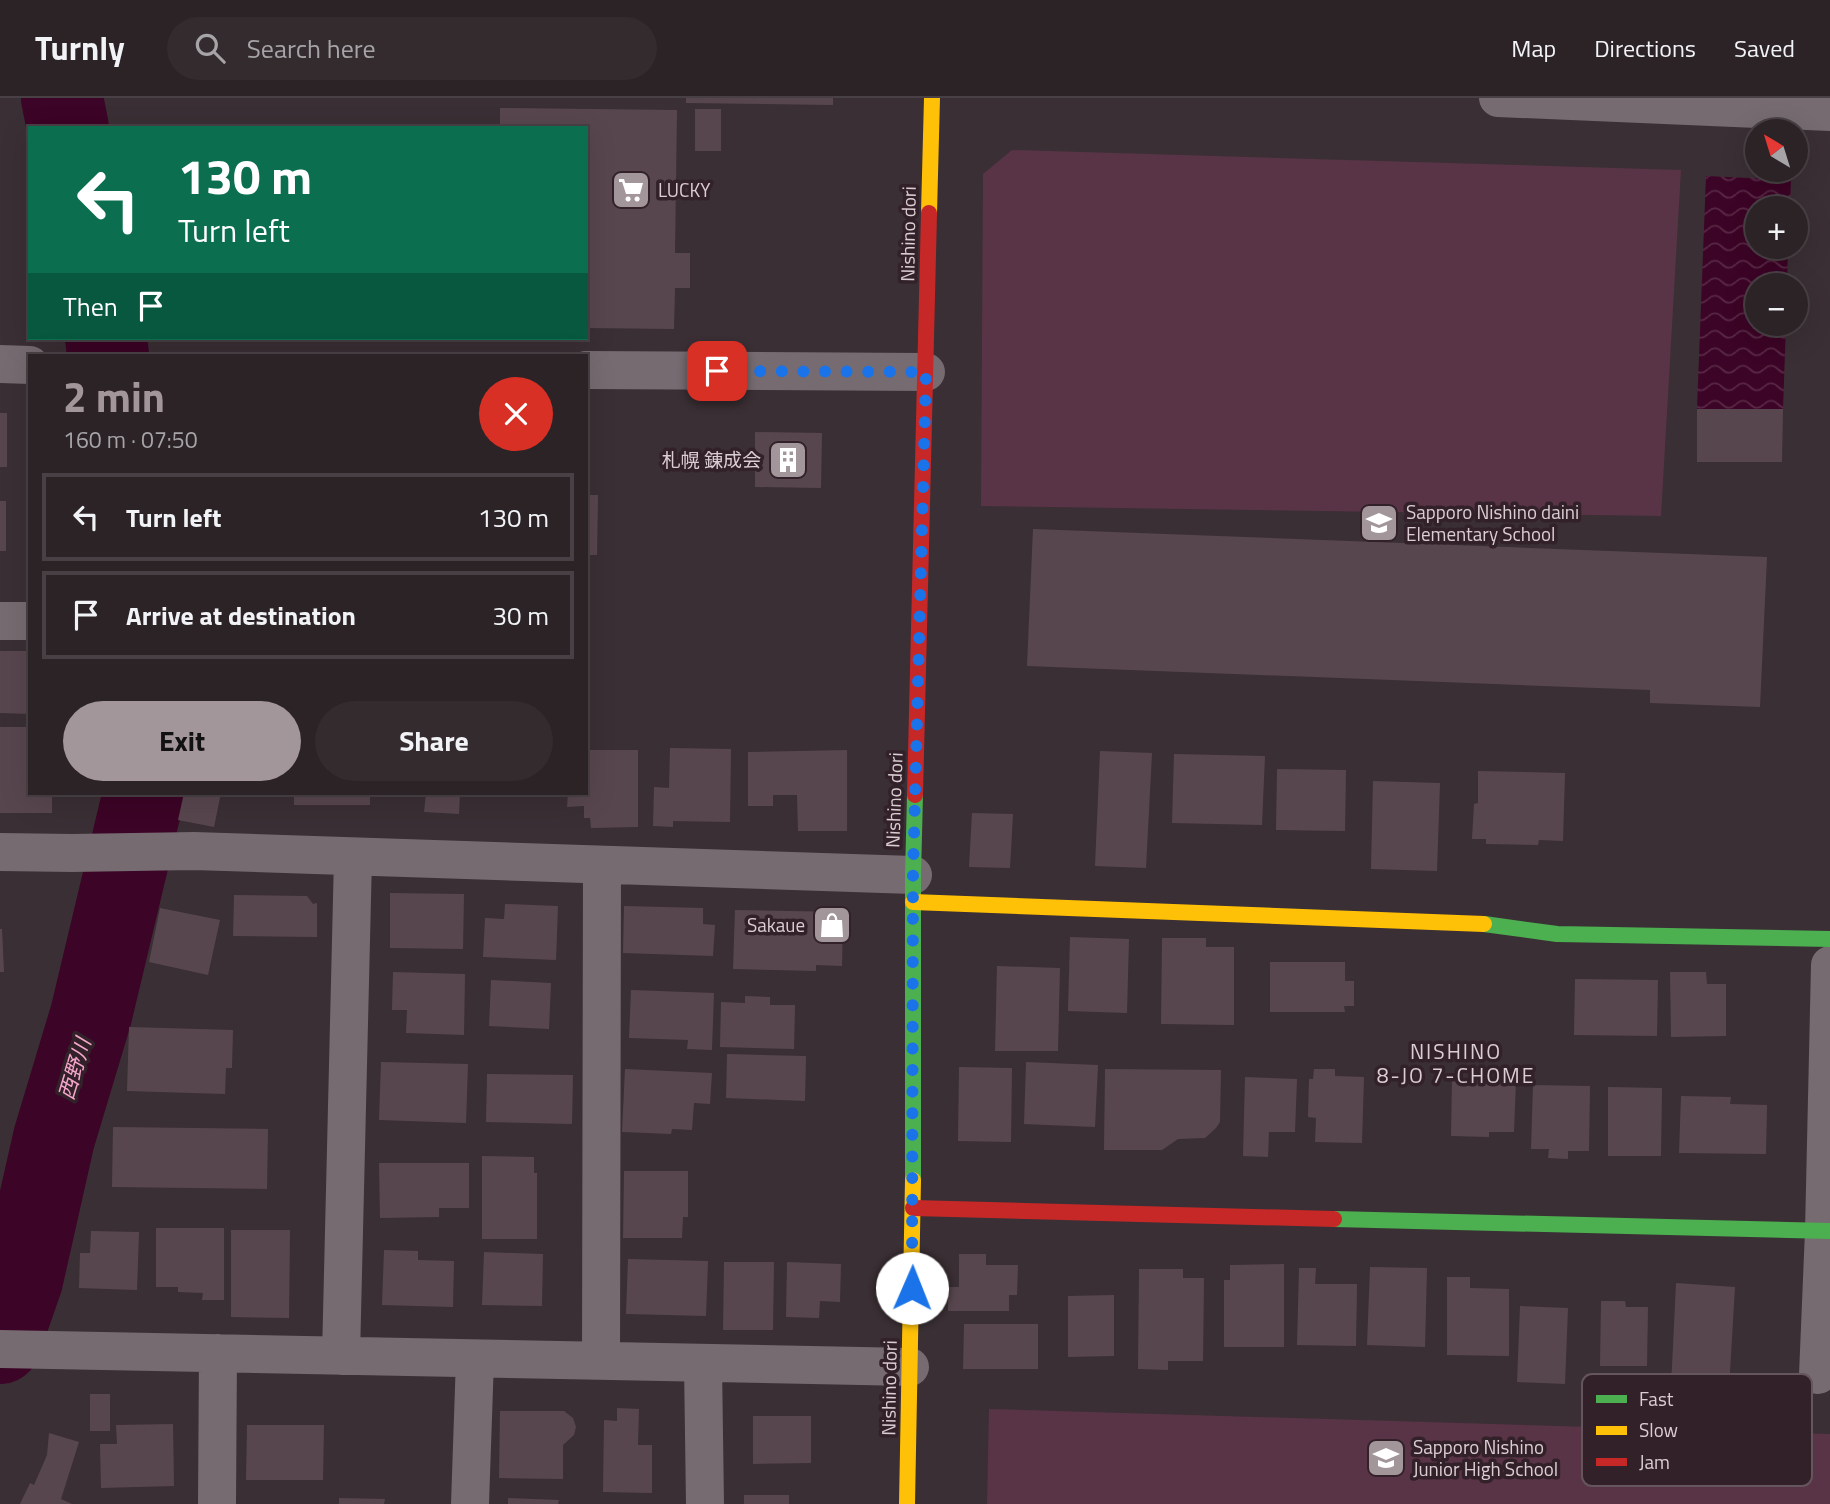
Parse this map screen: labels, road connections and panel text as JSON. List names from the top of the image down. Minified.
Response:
{"streets":{"street":["Nishino dori"]},"districts":["NISHINO 8-JO 7-CHOME"],"water":["西野川"],"places":{"supermarket":["LUCKY"],"building":["札幌 錬成会"],"school or university":["Sapporo Nishino daini Elementary School","Sapporo Nishino Junior High School"],"shop":["Sakaue"]},"legend":["Fast","Slow","Jam"],"north":"top left","page":{"header":"Turnly","search":"Search here","nav":["Map","Directions","Saved"],"map_buttons":["+","−"],"turn":["130 m","Turn left"],"then":"Then","heading":["2 min","160 m · 07:50"],"list":[{"name":"Turn left","value":"130 m"},{"name":"Arrive at destination","value":"30 m"}],"buttons":["Exit","Share"]}}
